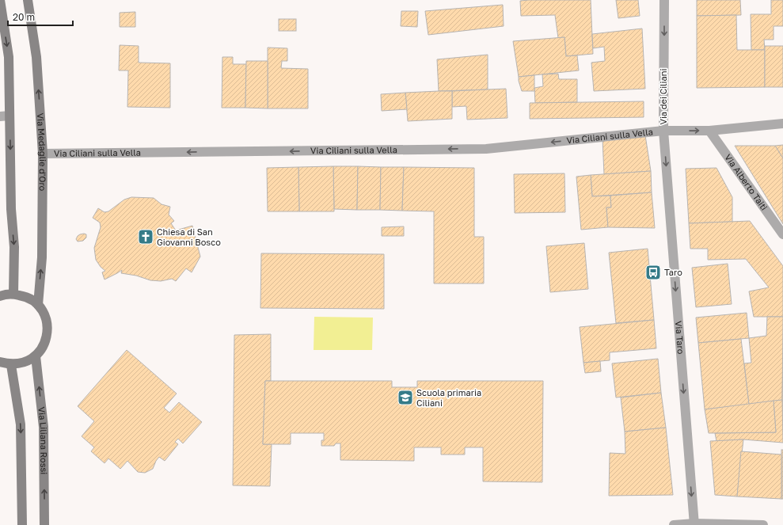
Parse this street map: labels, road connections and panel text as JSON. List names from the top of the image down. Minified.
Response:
{"streets":{"street":["Via dei Ciliani","Via Ciliani sulla Vella","Via Medaglie d'Oro","Via Alberto Taiti","Via Taro","Via Liliana Rossi"]},"crossings":[["Via dei Ciliani","Via Ciliani sulla Vella"],["Via dei Ciliani","Via Alberto Taiti"],["Via dei Ciliani","Via Taro"],["Via Ciliani sulla Vella","Via Medaglie d'Oro"],["Via Ciliani sulla Vella","Via Taro"]],"one_way":["Via Ciliani sulla Vella","Via Taro"],"places":{"church":["Chiesa di San Giovanni Bosco"],"bus stop":["Taro"],"school or university":["Scuola primaria Ciliani"]},"scale_bar":"20 m"}
